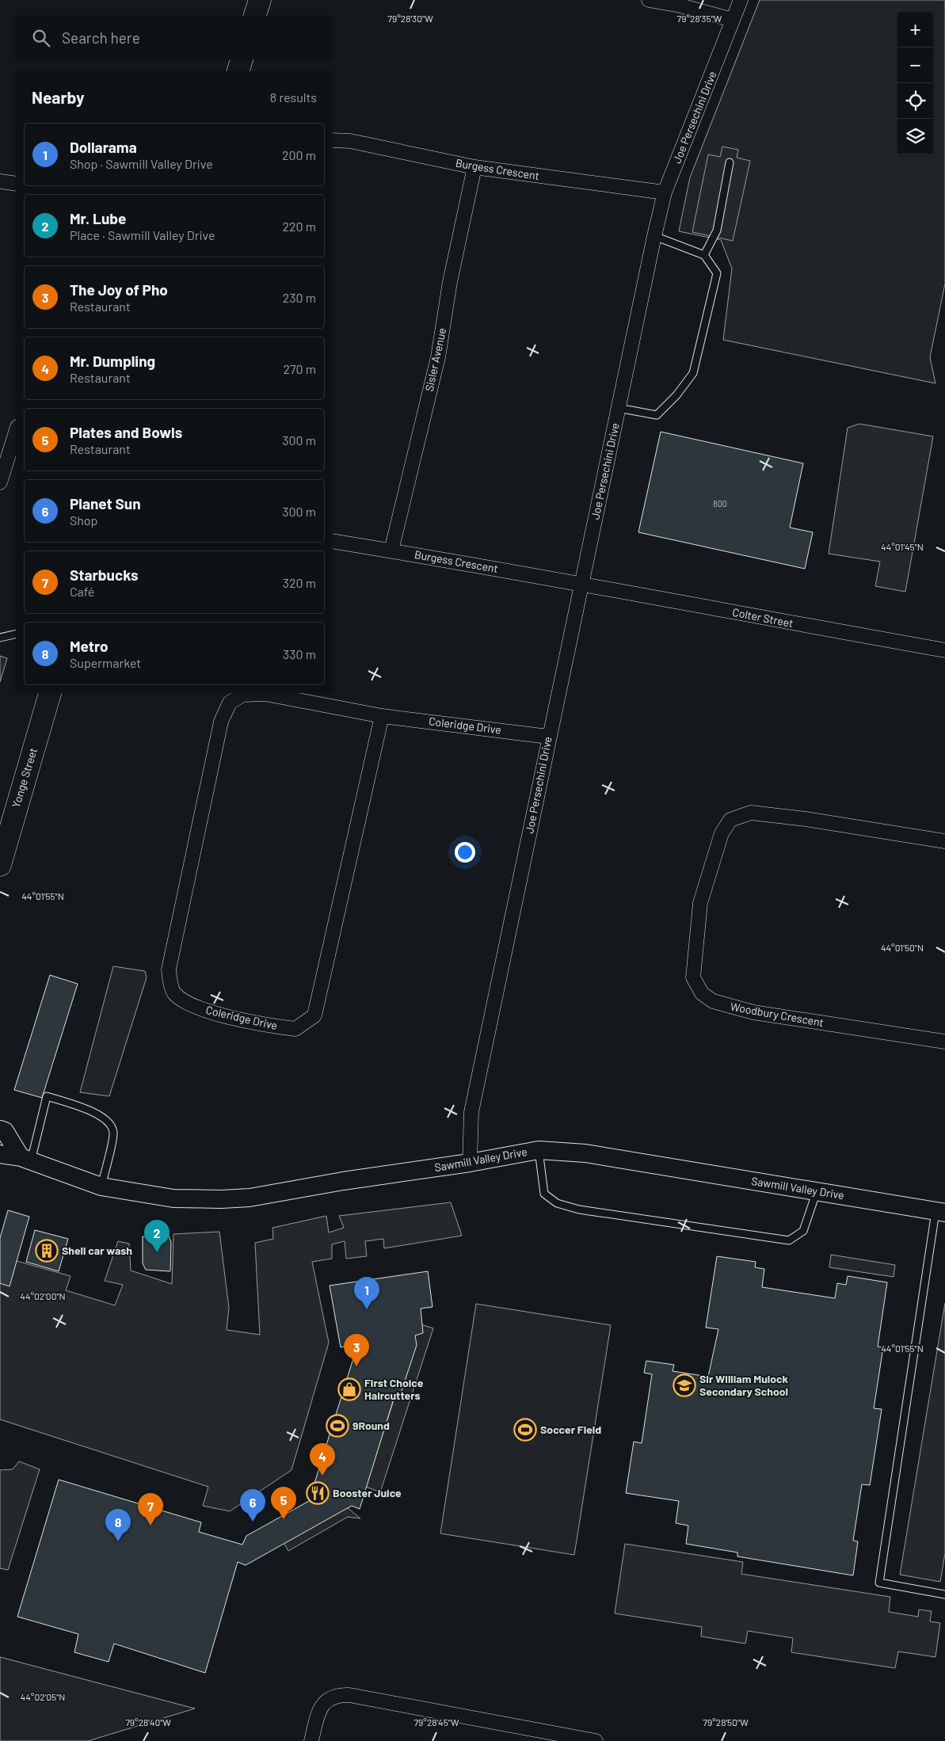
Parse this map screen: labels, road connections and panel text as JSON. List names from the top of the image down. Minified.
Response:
{"streets":{"main road":["Yonge Street"],"street":["Joe Persechini Drive","Burgess Crescent","Sisler Avenue","Colter Street","Coleridge Drive","Woodbury Crescent","Sawmill Valley Drive"]},"crossings":[["Joe Persechini Drive","Burgess Crescent"],["Joe Persechini Drive","Colter Street"],["Joe Persechini Drive","Coleridge Drive"],["Joe Persechini Drive","Sawmill Valley Drive"],["Burgess Crescent","Sisler Avenue"],["Burgess Crescent","Colter Street"]],"places":{"building":["Shell car wash"],"school or university":["Sir William Mulock Secondary School"],"shop":["First Choice Haircutters"],"sports":["9Round","Soccer Field"],"restaurant":["Booster Juice"]},"house_numbers":["800"],"page":{"map_buttons":["+","−"],"search":"Search here","heading":["Nearby","8 results"],"list":[{"mark":"1","name":"Dollarama","note":"Shop · Sawmill Valley Drive","value":"200 m"},{"mark":"2","name":"Mr. Lube","note":"Place · Sawmill Valley Drive","value":"220 m"},{"mark":"3","name":"The Joy of Pho","note":"Restaurant","value":"230 m"},{"mark":"4","name":"Mr. Dumpling","note":"Restaurant","value":"270 m"},{"mark":"5","name":"Plates and Bowls","note":"Restaurant","value":"300 m"},{"mark":"6","name":"Planet Sun","note":"Shop","value":"300 m"},{"mark":"7","name":"Starbucks","note":"Café","value":"320 m"},{"mark":"8","name":"Metro","note":"Supermarket","value":"330 m"}],"pins":["2","1","3","4","5","6","7","8"]},"coordinates":["79°28'30\"W","79°28'35\"W","44°01'45\"N","44°01'55\"N","44°01'50\"N","44°02'00\"N","44°02'05\"N","79°28'40\"W","79°28'45\"W","79°28'50\"W"]}
